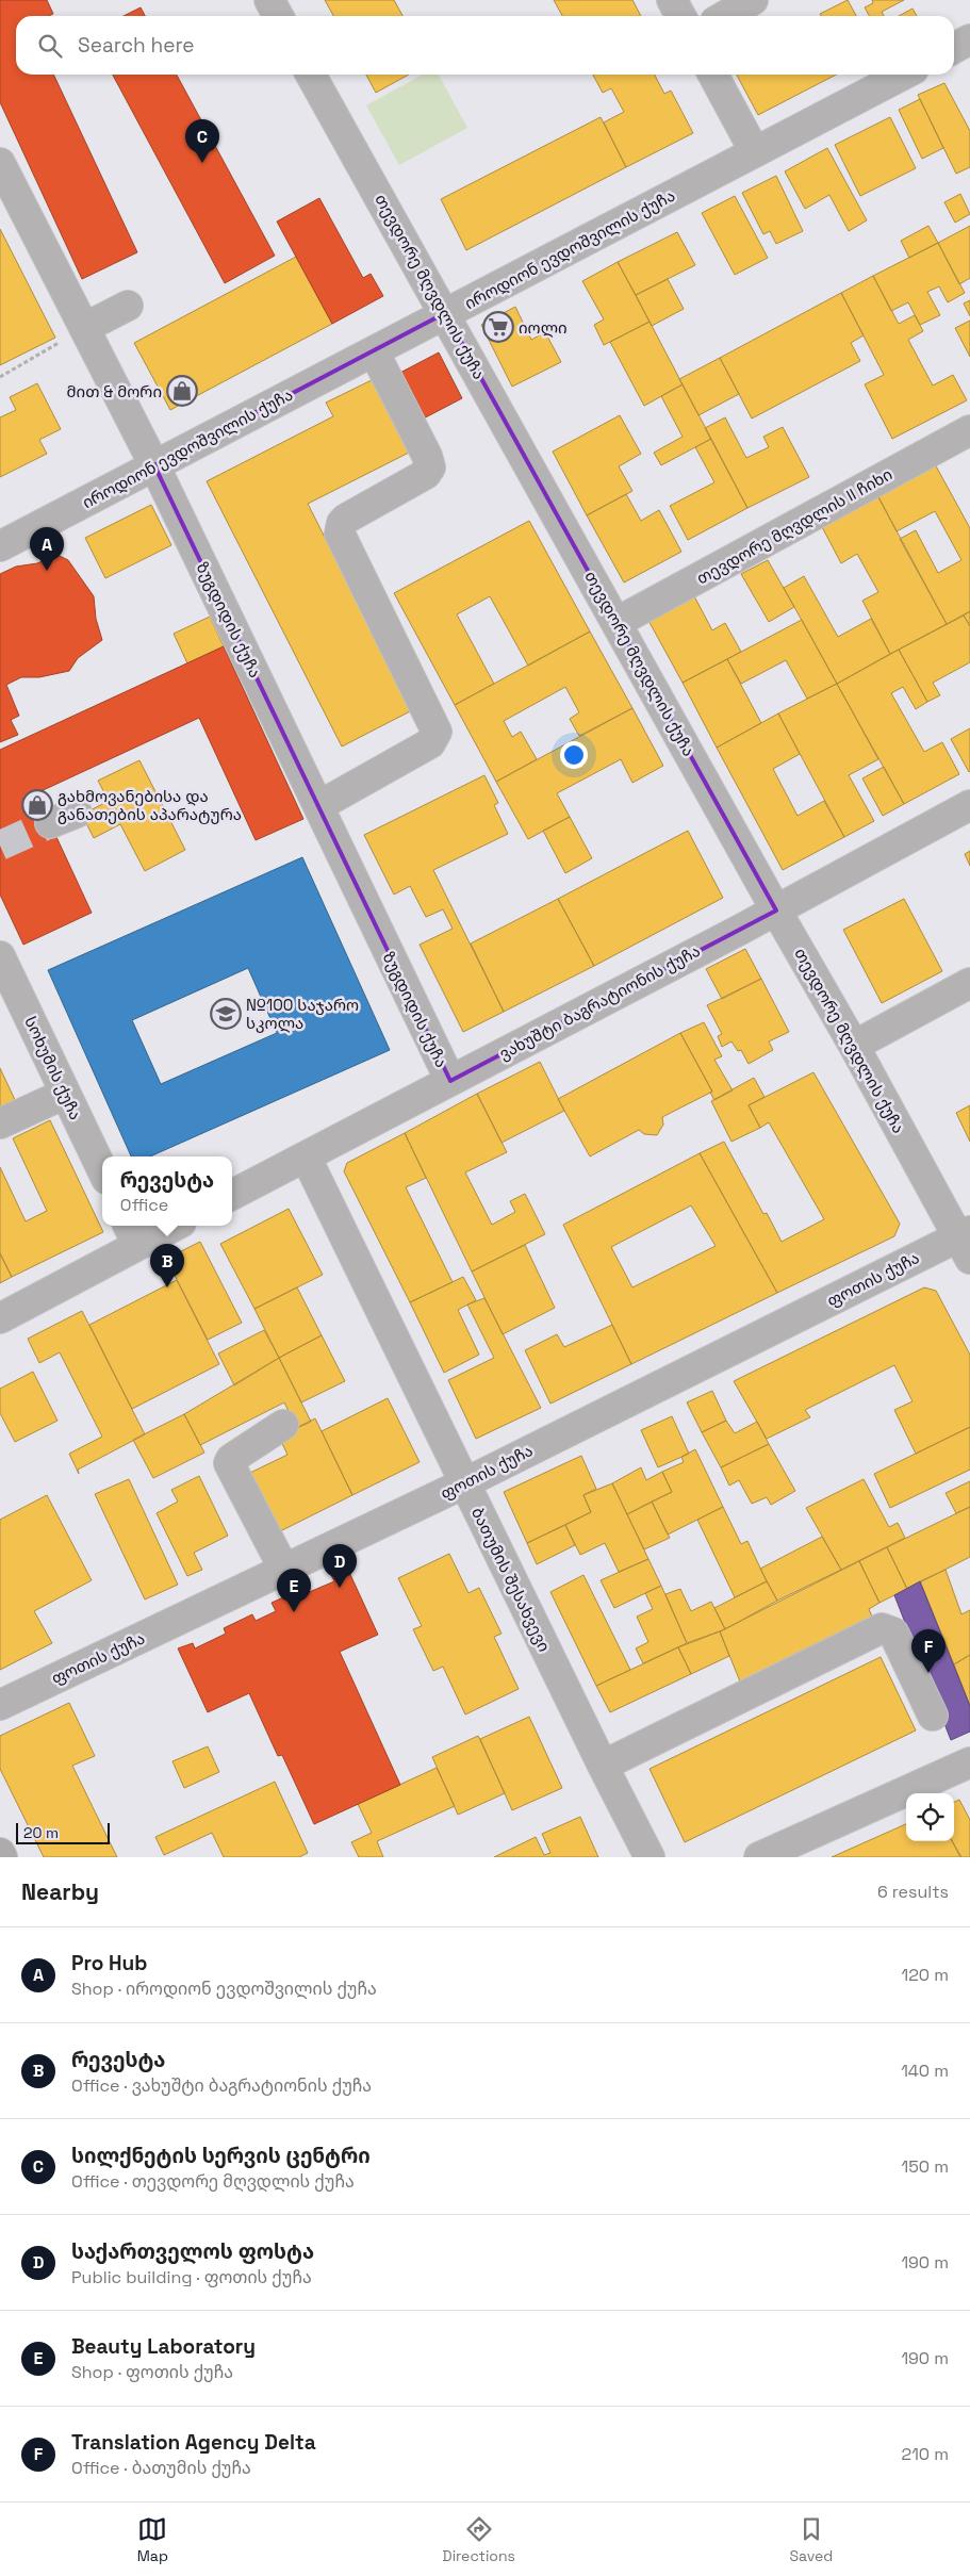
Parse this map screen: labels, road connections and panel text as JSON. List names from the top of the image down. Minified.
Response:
{"streets":{"street":["იროდიონ ევდოშვილის ქუჩა","თევდორე მღვდლის ქუჩა","თევდორე მღვდლის II ჩიხი","ზუგდიდის ქუჩა","ვახუშტი ბაგრატიონის ქუჩა","სოხუმის ქუჩა","ფოთის ქუჩა","ბათუმის შესახვევი"]},"crossings":[["იროდიონ ევდოშვილის ქუჩა","თევდორე მღვდლის ქუჩა"],["იროდიონ ევდოშვილის ქუჩა","ზუგდიდის ქუჩა"],["თევდორე მღვდლის ქუჩა","თევდორე მღვდლის II ჩიხი"],["თევდორე მღვდლის ქუჩა","ვახუშტი ბაგრატიონის ქუჩა"],["თევდორე მღვდლის ქუჩა","ფოთის ქუჩა"],["ზუგდიდის ქუჩა","ვახუშტი ბაგრატიონის ქუჩა"],["ვახუშტი ბაგრატიონის ქუჩა","ბათუმის შესახვევი"],["ფოთის ქუჩა","ბათუმის შესახვევი"]],"places":{"supermarket":["იოლი"],"shop":["მით & მორი","გახმოვანებისა და განათების აპარატურა"],"school or university":["№100 საჯარო სკოლა"]},"scale_bar":"20 m","page":{"search":"Search here","pins":["C","A","B","D","E","F"],"popup":["რევესტა","Office"],"scale":"20 m","heading":["Nearby","6 results"],"list":[{"mark":"A","name":"Pro Hub","note":"Shop · იროდიონ ევდოშვილის ქუჩა","value":"120 m"},{"mark":"B","name":"რევესტა","note":"Office · ვახუშტი ბაგრატიონის ქუჩა","value":"140 m"},{"mark":"C","name":"სილქნეტის სერვის ცენტრი","note":"Office · თევდორე მღვდლის ქუჩა","value":"150 m"},{"mark":"D","name":"საქართველოს ფოსტა","note":"Public building · ფოთის ქუჩა","value":"190 m"},{"mark":"E","name":"Beauty Laboratory","note":"Shop · ფოთის ქუჩა","value":"190 m"},{"mark":"F","name":"Translation Agency Delta","note":"Office · ბათუმის ქუჩა","value":"210 m"}],"nav":["Map","Directions","Saved"]}}
